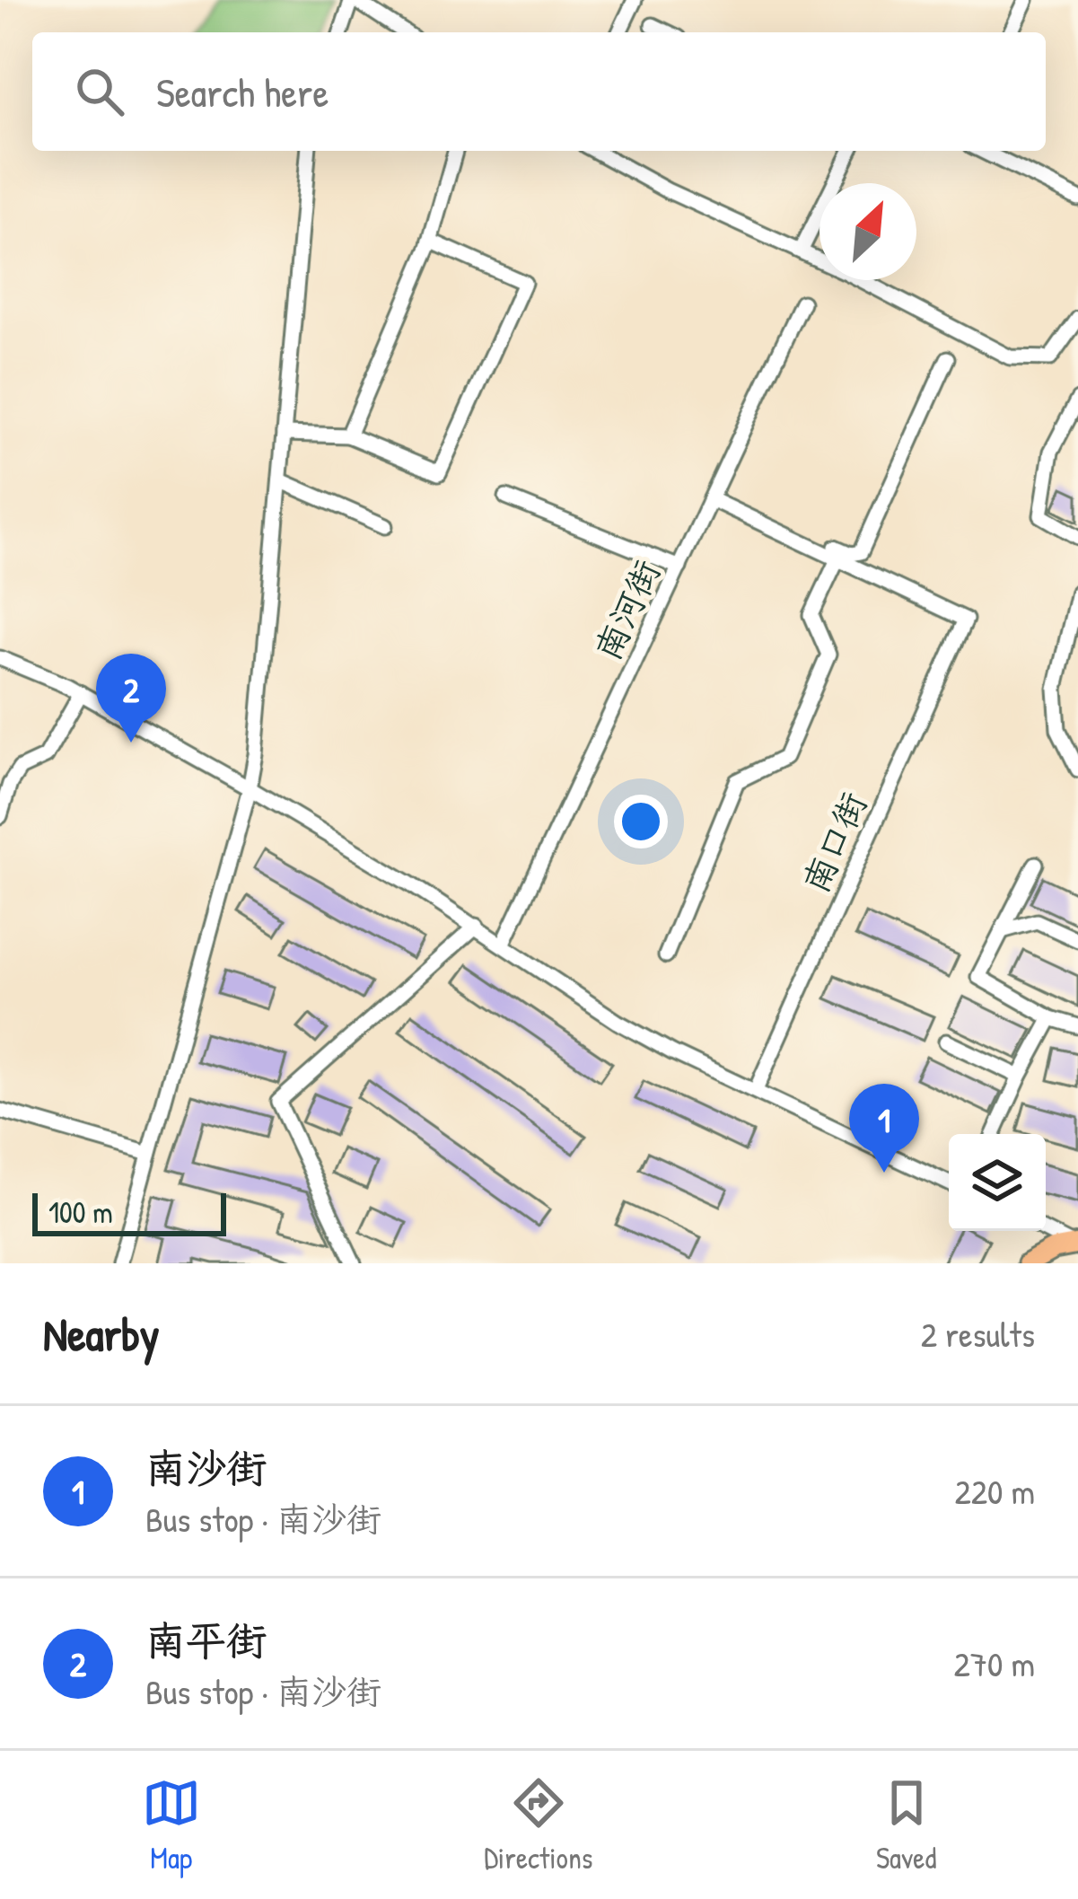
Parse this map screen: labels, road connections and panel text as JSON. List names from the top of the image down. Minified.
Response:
{"streets":{"street":["南河街","南口街"]},"scale_bar":"100 m","north":"top right","page":{"search":"Search here","pins":["2","1"],"scale":"100 m","heading":["Nearby","2 results"],"list":[{"mark":"1","name":"南沙街","note":"Bus stop · 南沙街","value":"220 m"},{"mark":"2","name":"南平街","note":"Bus stop · 南沙街","value":"270 m"}],"nav":["Map","Directions","Saved"]}}
